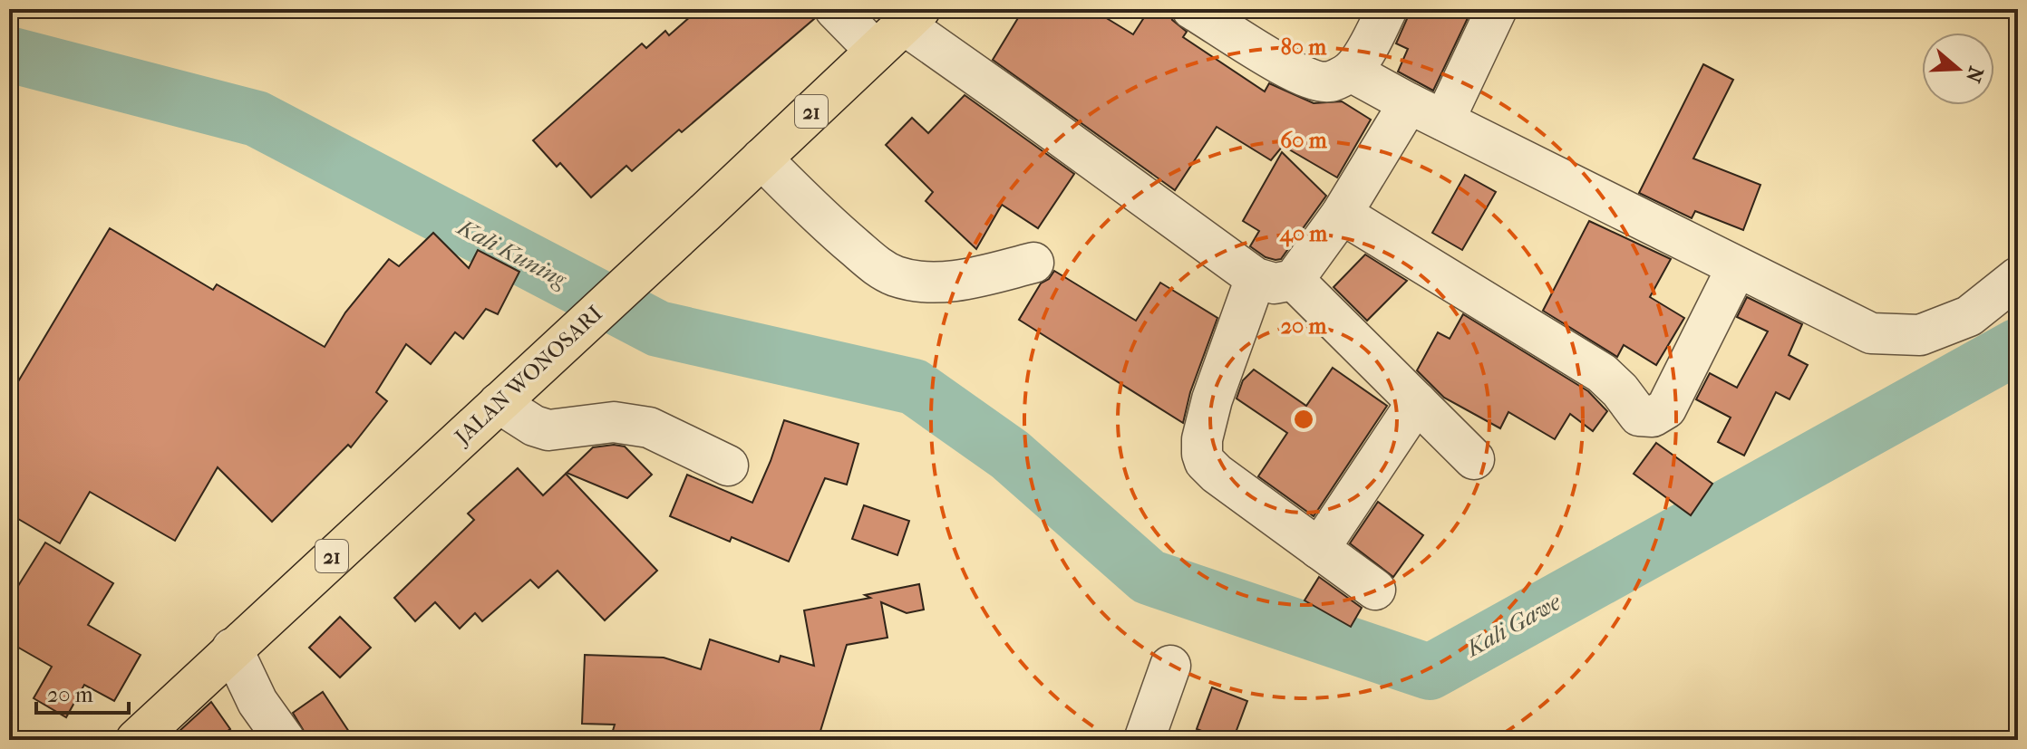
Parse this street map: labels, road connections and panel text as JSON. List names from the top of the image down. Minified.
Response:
{"streets":{"highway":["21","JALAN WONOSARI"]},"water":["Kali Kuning","Kali Gawe"],"scale_bar":"20 m","north":"right","rings":["80 m","60 m","40 m","20 m"]}
